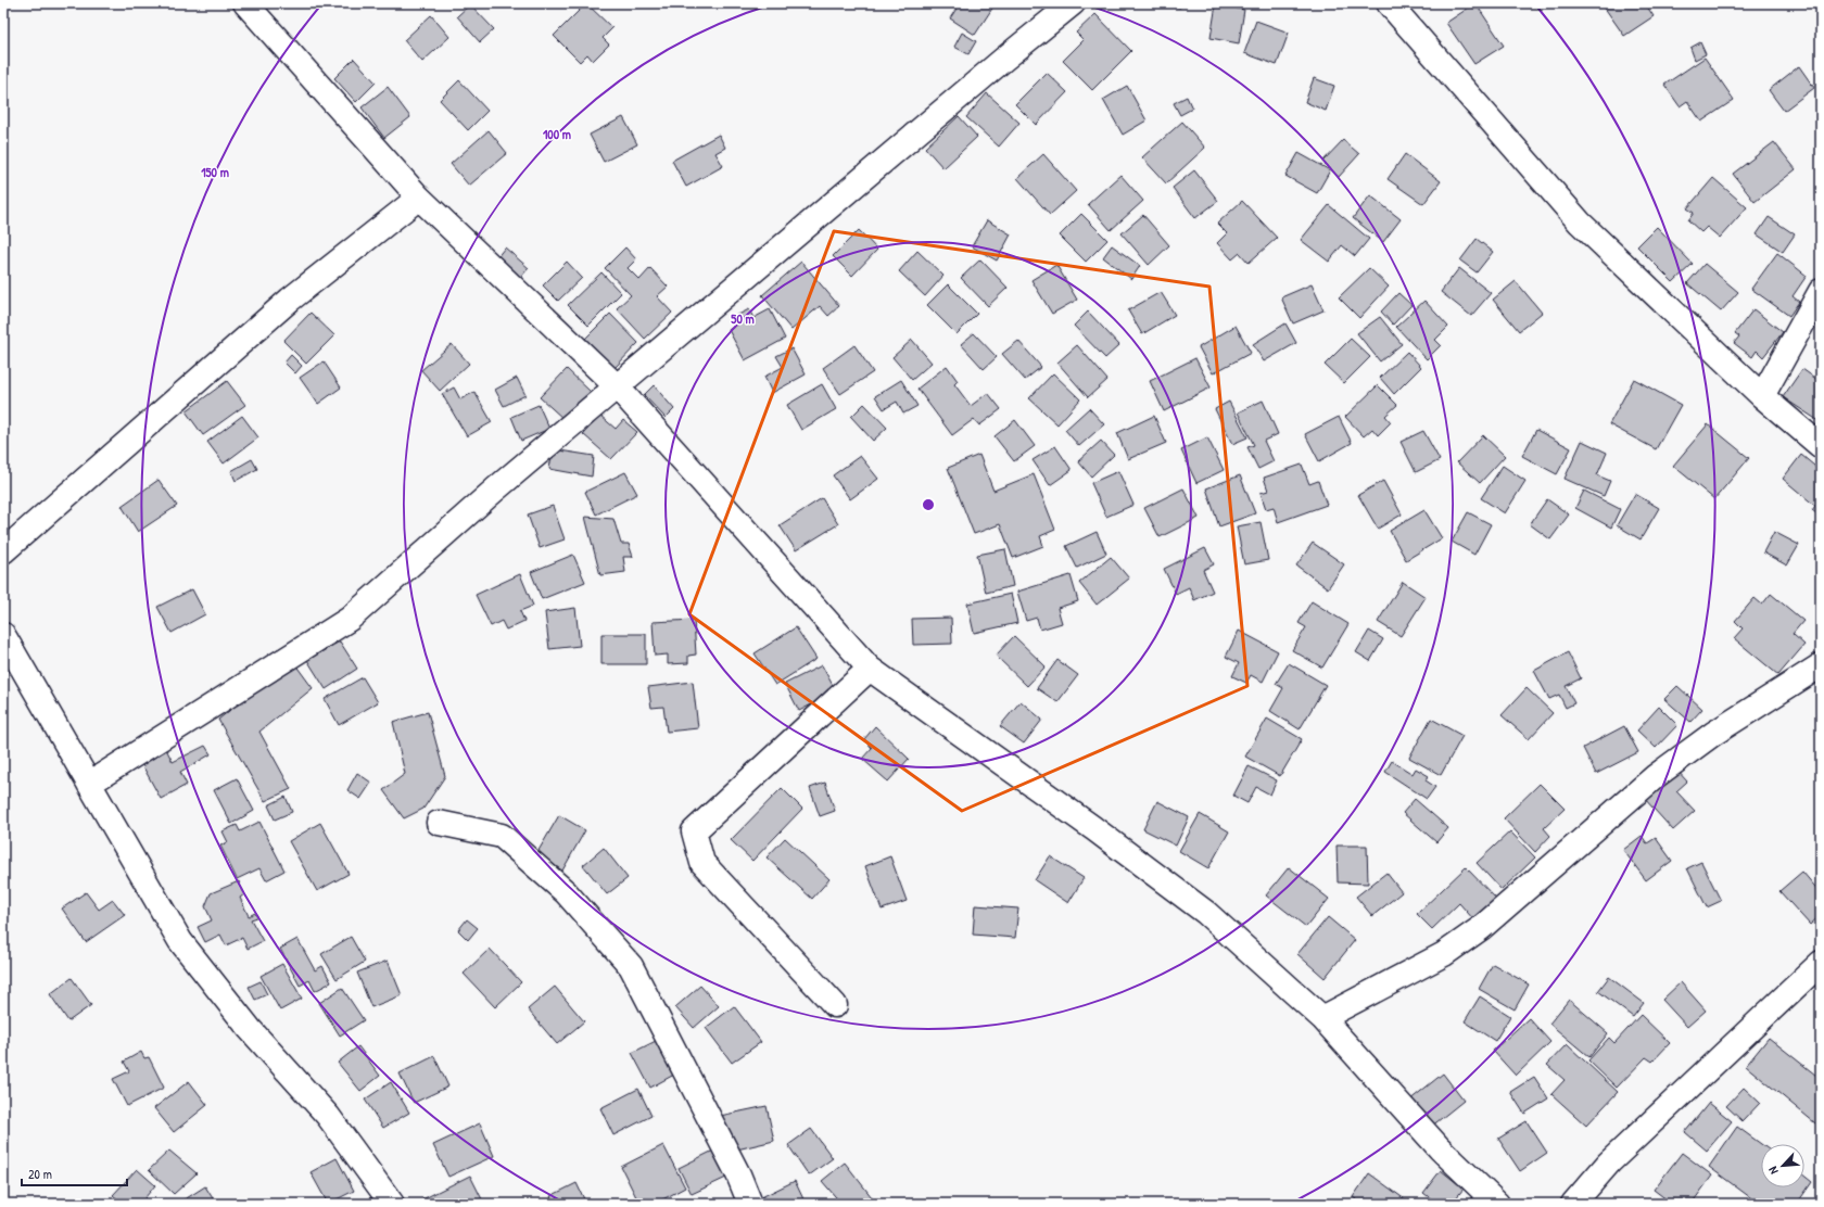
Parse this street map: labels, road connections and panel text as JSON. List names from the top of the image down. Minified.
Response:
{"scale_bar":"20 m","north":"bottom left","rings":["100 m","150 m","50 m"]}
